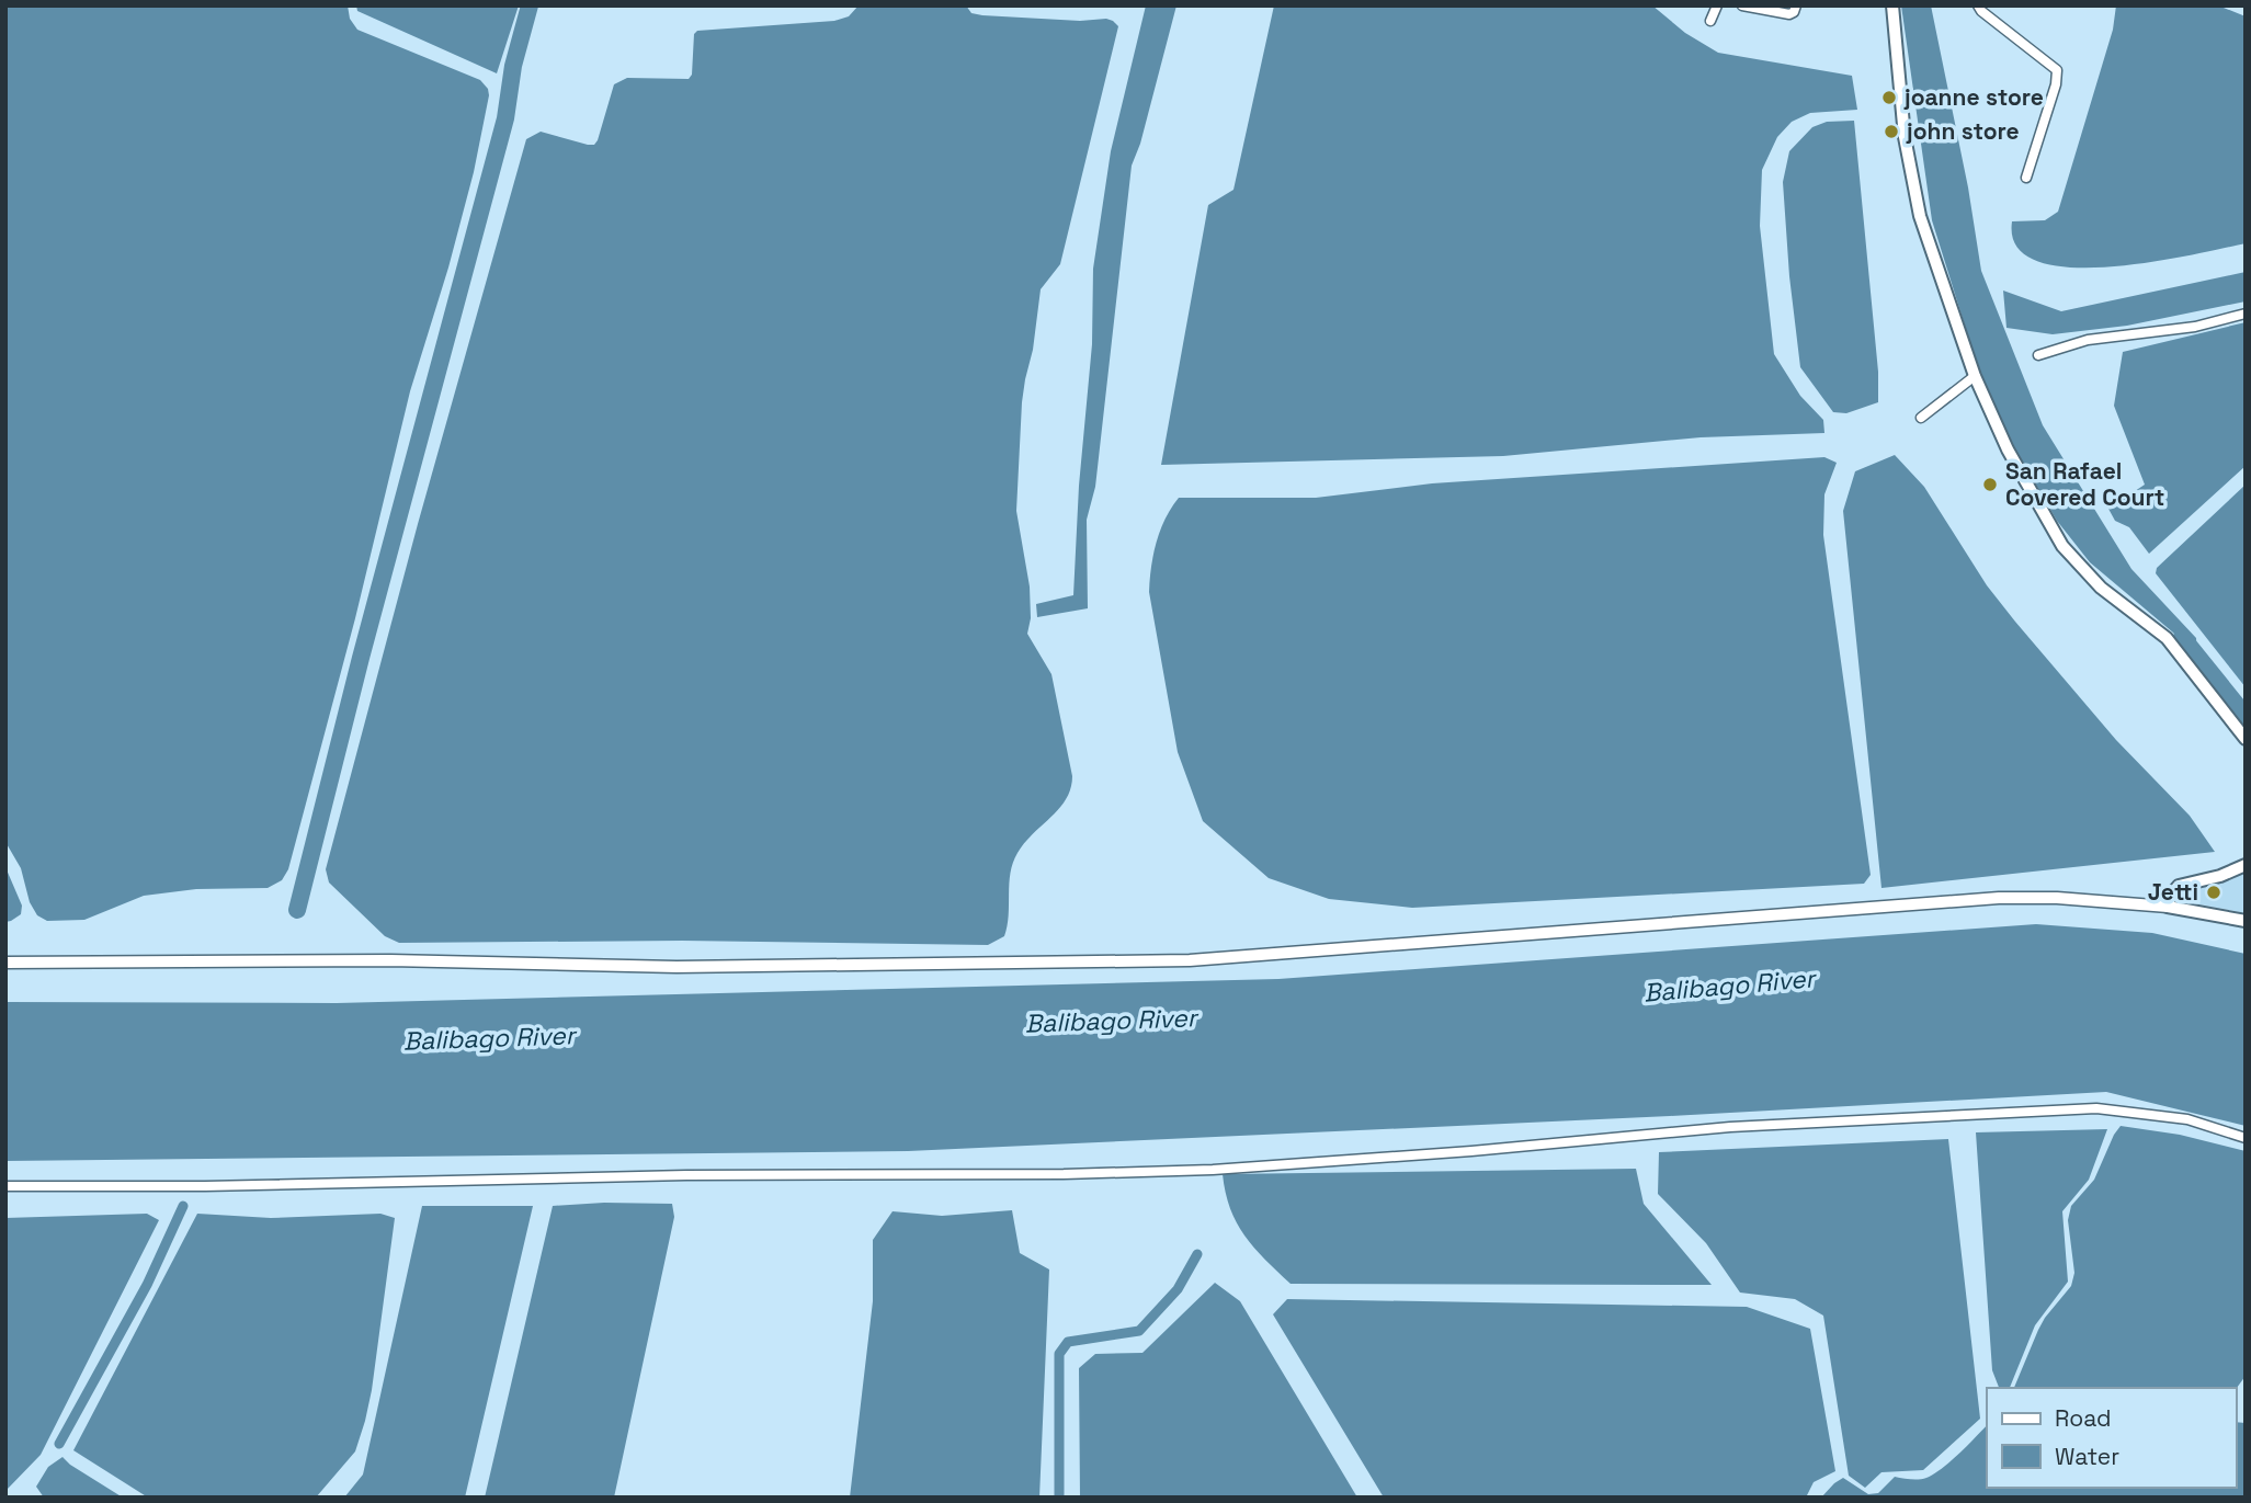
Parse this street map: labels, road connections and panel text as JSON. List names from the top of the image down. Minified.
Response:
{"water":["Balibago River"],"places":["joanne store","john store","San Rafael Covered Court","Jetti"],"legend":["Road","Water"]}
